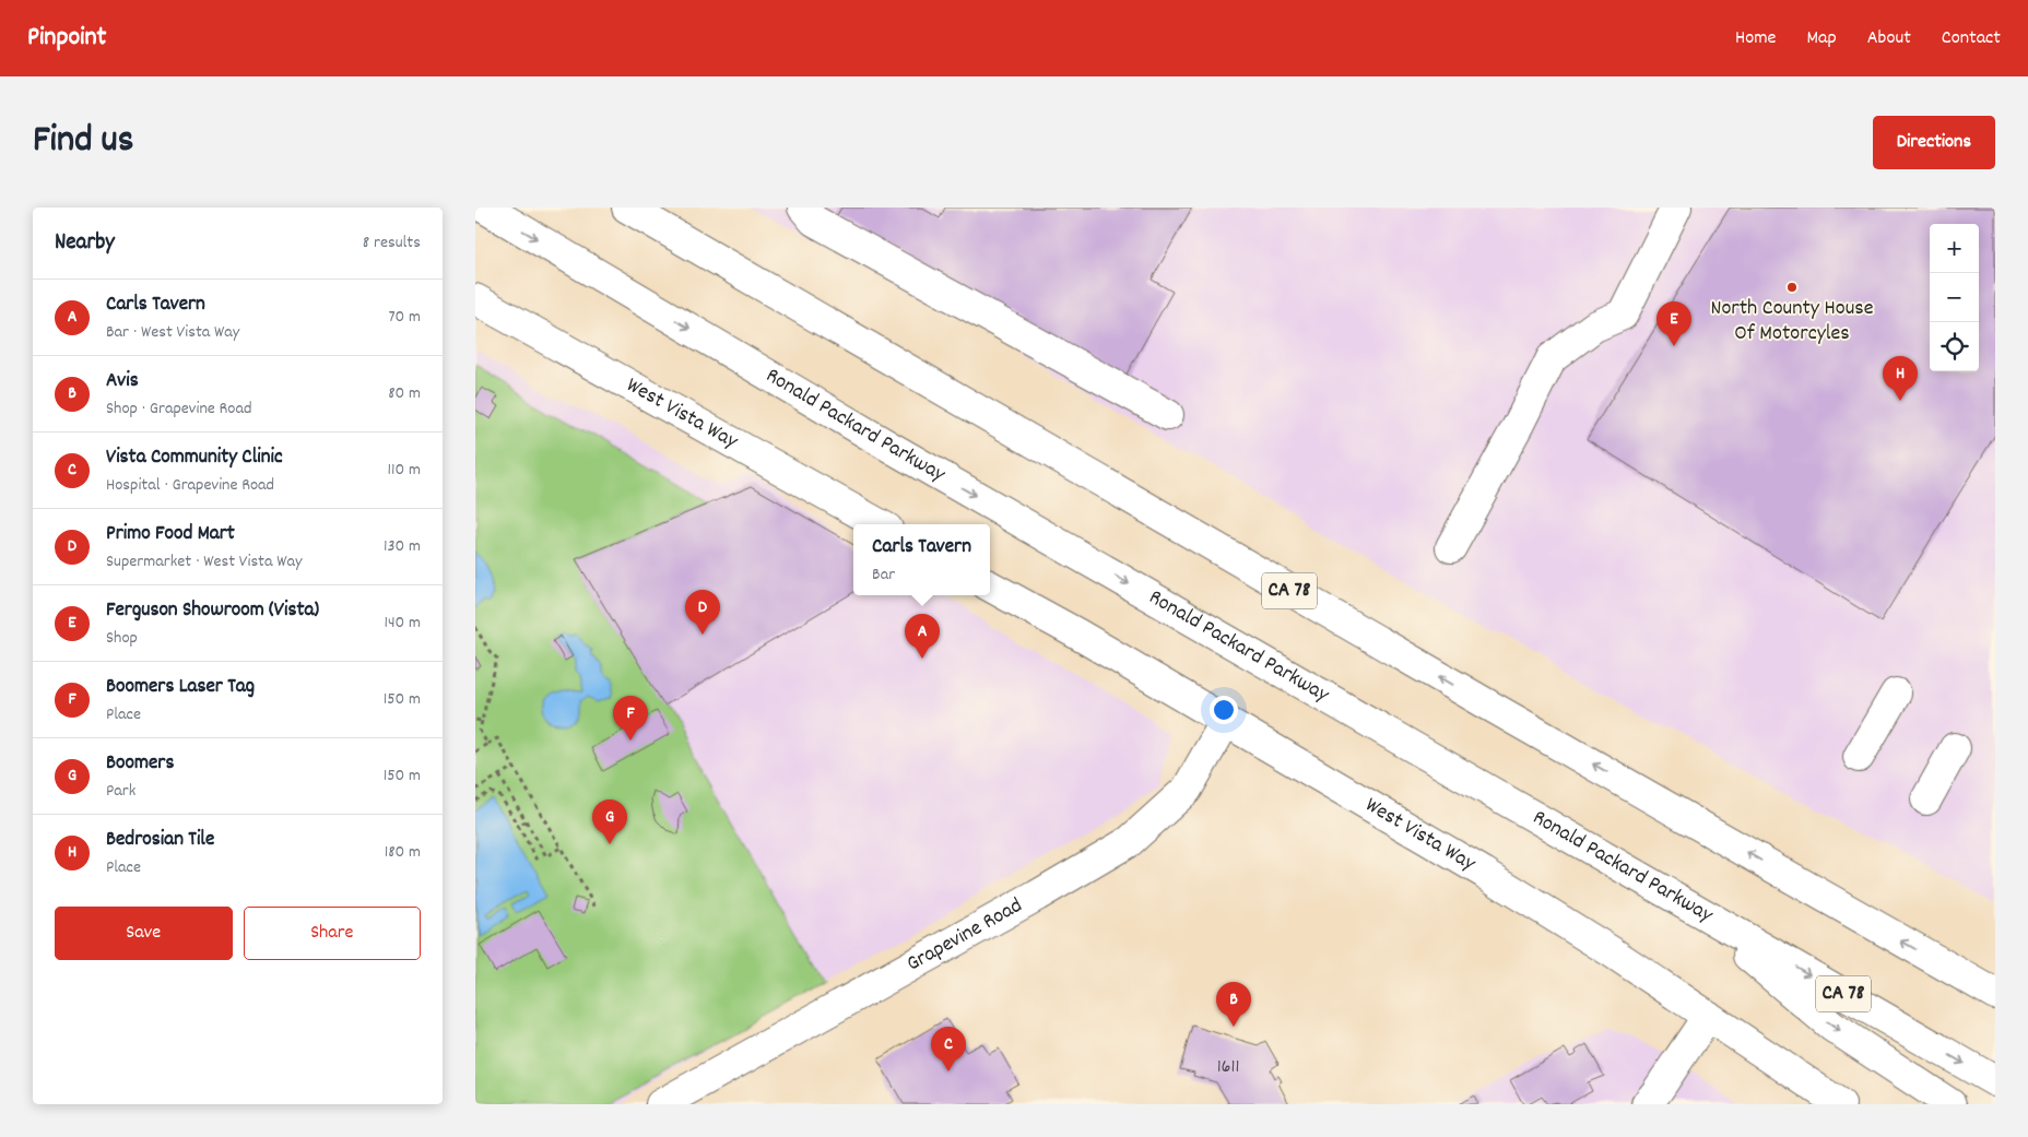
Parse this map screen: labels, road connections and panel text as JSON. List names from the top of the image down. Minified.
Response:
{"streets":{"main road":["West Vista Way","Ronald Packard Parkway","CA 78","Grapevine Road"]},"crossings":[["West Vista Way","Grapevine Road"]],"places":["North County House Of Motorcyles"],"house_numbers":["1611"],"page":{"header":"Pinpoint","nav":["Home","Map","About","Contact"],"title":"Find us","buttons":["Directions",["Save","Share"]],"heading":["Nearby","8 results"],"map_buttons":["+","−"],"list":[{"mark":"A","name":"Carls Tavern","note":"Bar · West Vista Way","value":"70 m"},{"mark":"B","name":"Avis","note":"Shop · Grapevine Road","value":"80 m"},{"mark":"C","name":"Vista Community Clinic","note":"Hospital · Grapevine Road","value":"110 m"},{"mark":"D","name":"Primo Food Mart","note":"Supermarket · West Vista Way","value":"130 m"},{"mark":"E","name":"Ferguson Showroom (Vista)","note":"Shop","value":"140 m"},{"mark":"F","name":"Boomers Laser Tag","note":"Place","value":"150 m"},{"mark":"G","name":"Boomers","note":"Park","value":"150 m"},{"mark":"H","name":"Bedrosian Tile","note":"Place","value":"180 m"}],"pins":["E","H","D","A","F","G","B","C"],"popup":["Carls Tavern","Bar"]}}
